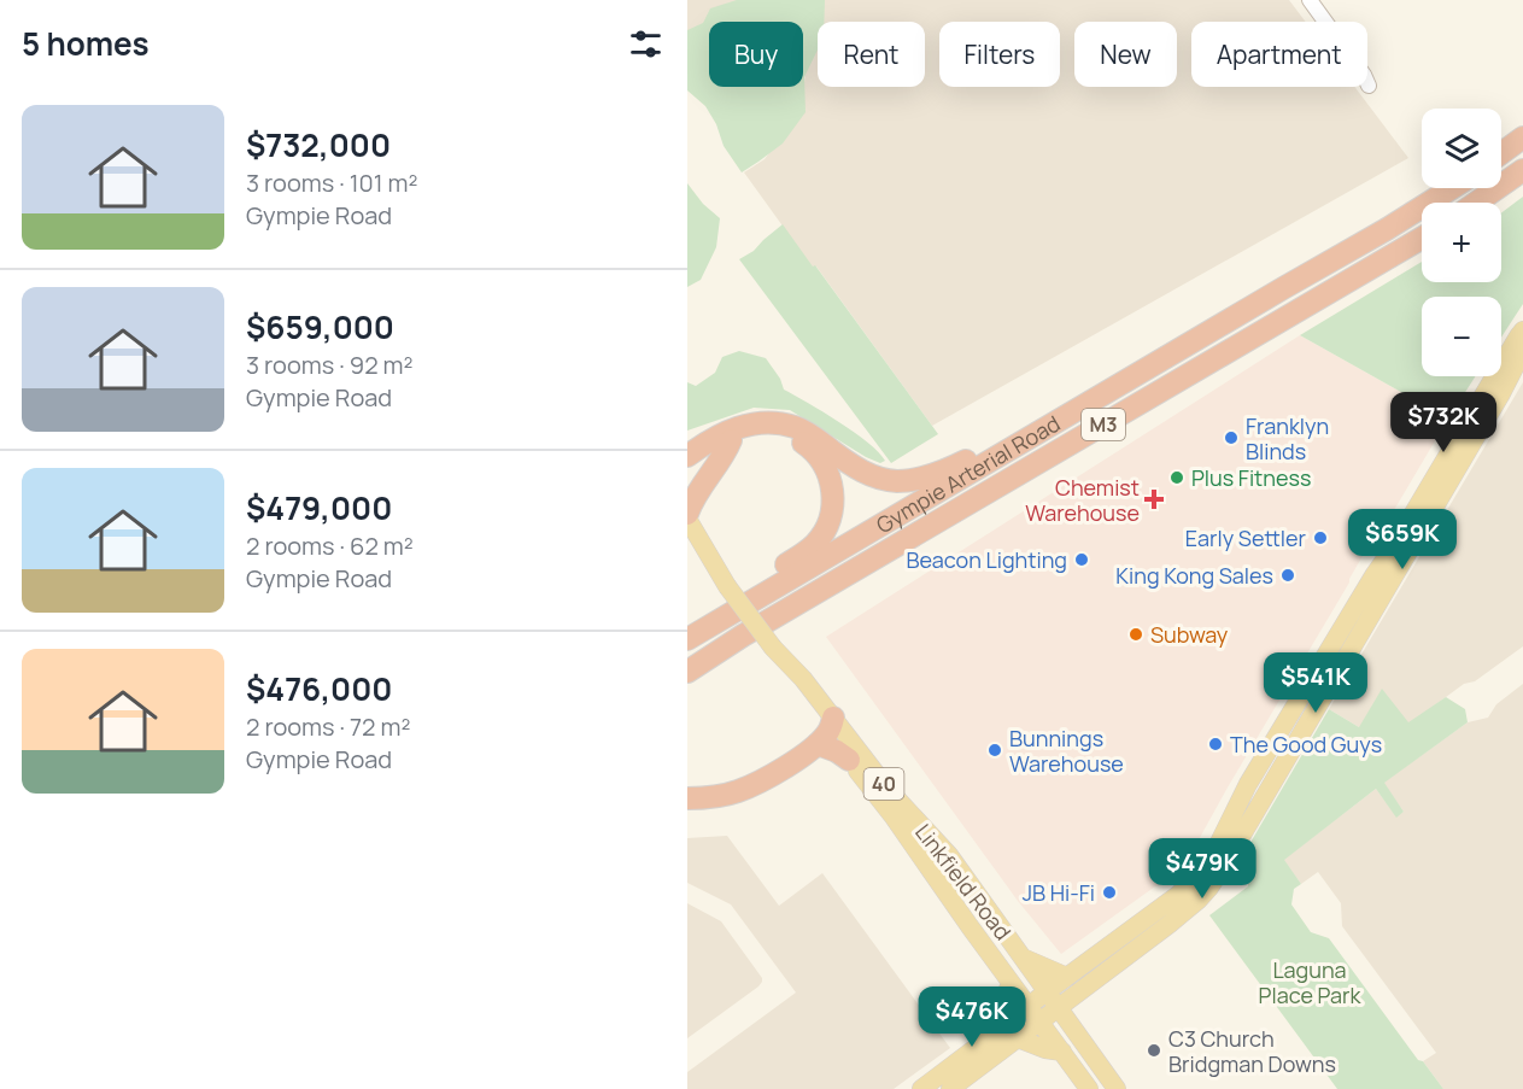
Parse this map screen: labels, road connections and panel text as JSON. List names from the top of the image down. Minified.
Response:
{"streets":{"highway":["M3","Gympie Arterial Road"],"main road":["40","Linkfield Road"]},"parks":["Laguna Place Park"],"places":{"other":["Franklyn Blinds","Plus Fitness","Early Settler","Beacon Lighting","King Kong Sales","Subway","The Good Guys","Bunnings Warehouse","JB Hi-Fi","C3 Church Bridgman Downs"],"health":["Chemist Warehouse"]},"page":{"heading":"5 homes","chip":["Buy","Rent","Filters","New","Apartment"],"list":[{"name":"$732,000","note":"3 rooms · 101 m² · Gympie Road"},{"name":"$659,000","note":"3 rooms · 92 m² · Gympie Road"},{"name":"$479,000","note":"2 rooms · 62 m² · Gympie Road"},{"name":"$476,000","note":"2 rooms · 72 m² · Gympie Road"}],"map_buttons":["+","−"],"price":["$732K","$659K","$541K","$479K","$476K"]}}
